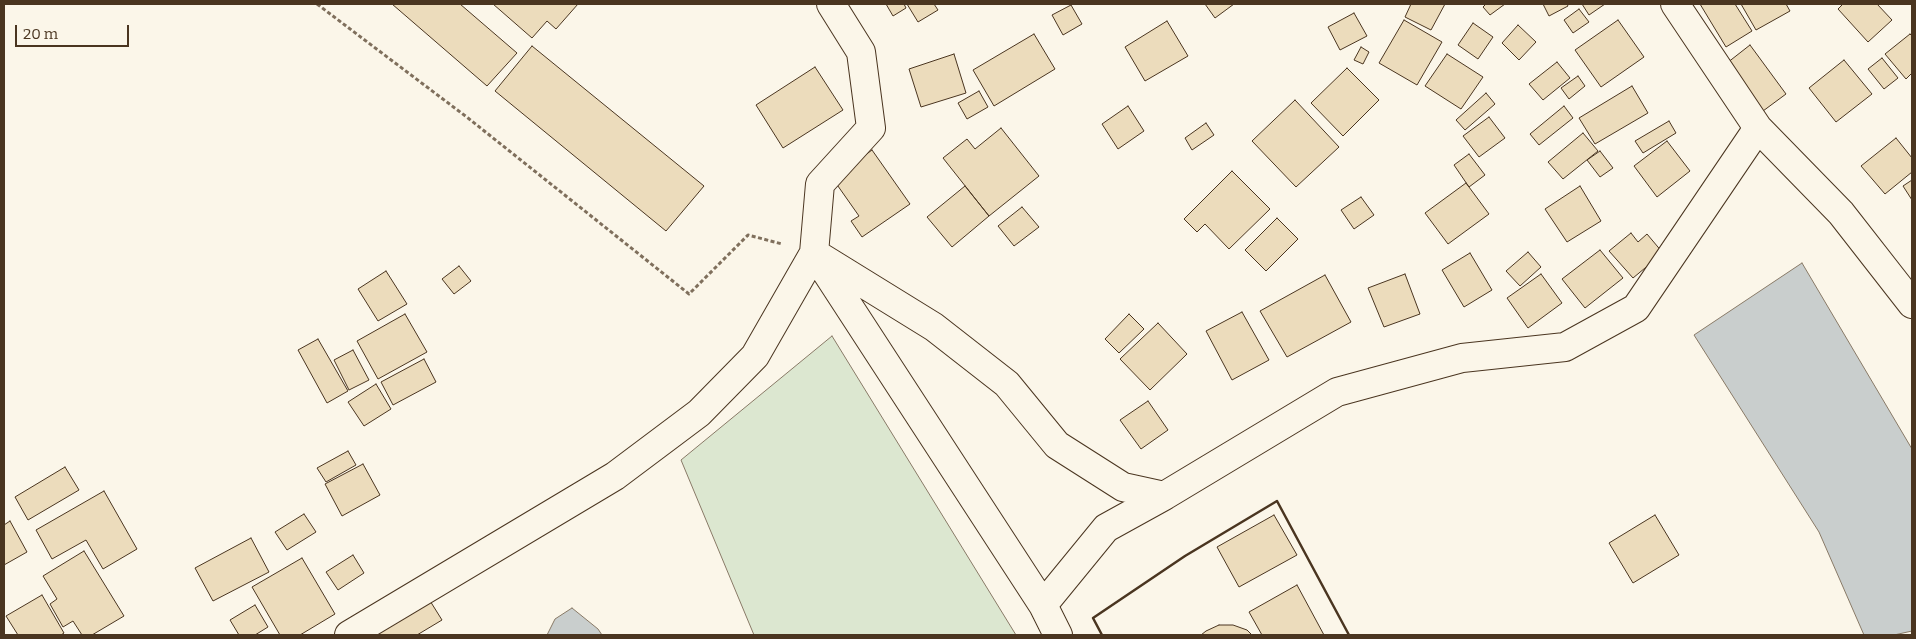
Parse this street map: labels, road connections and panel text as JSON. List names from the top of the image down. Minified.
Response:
{"scale_bar":"20 m"}
